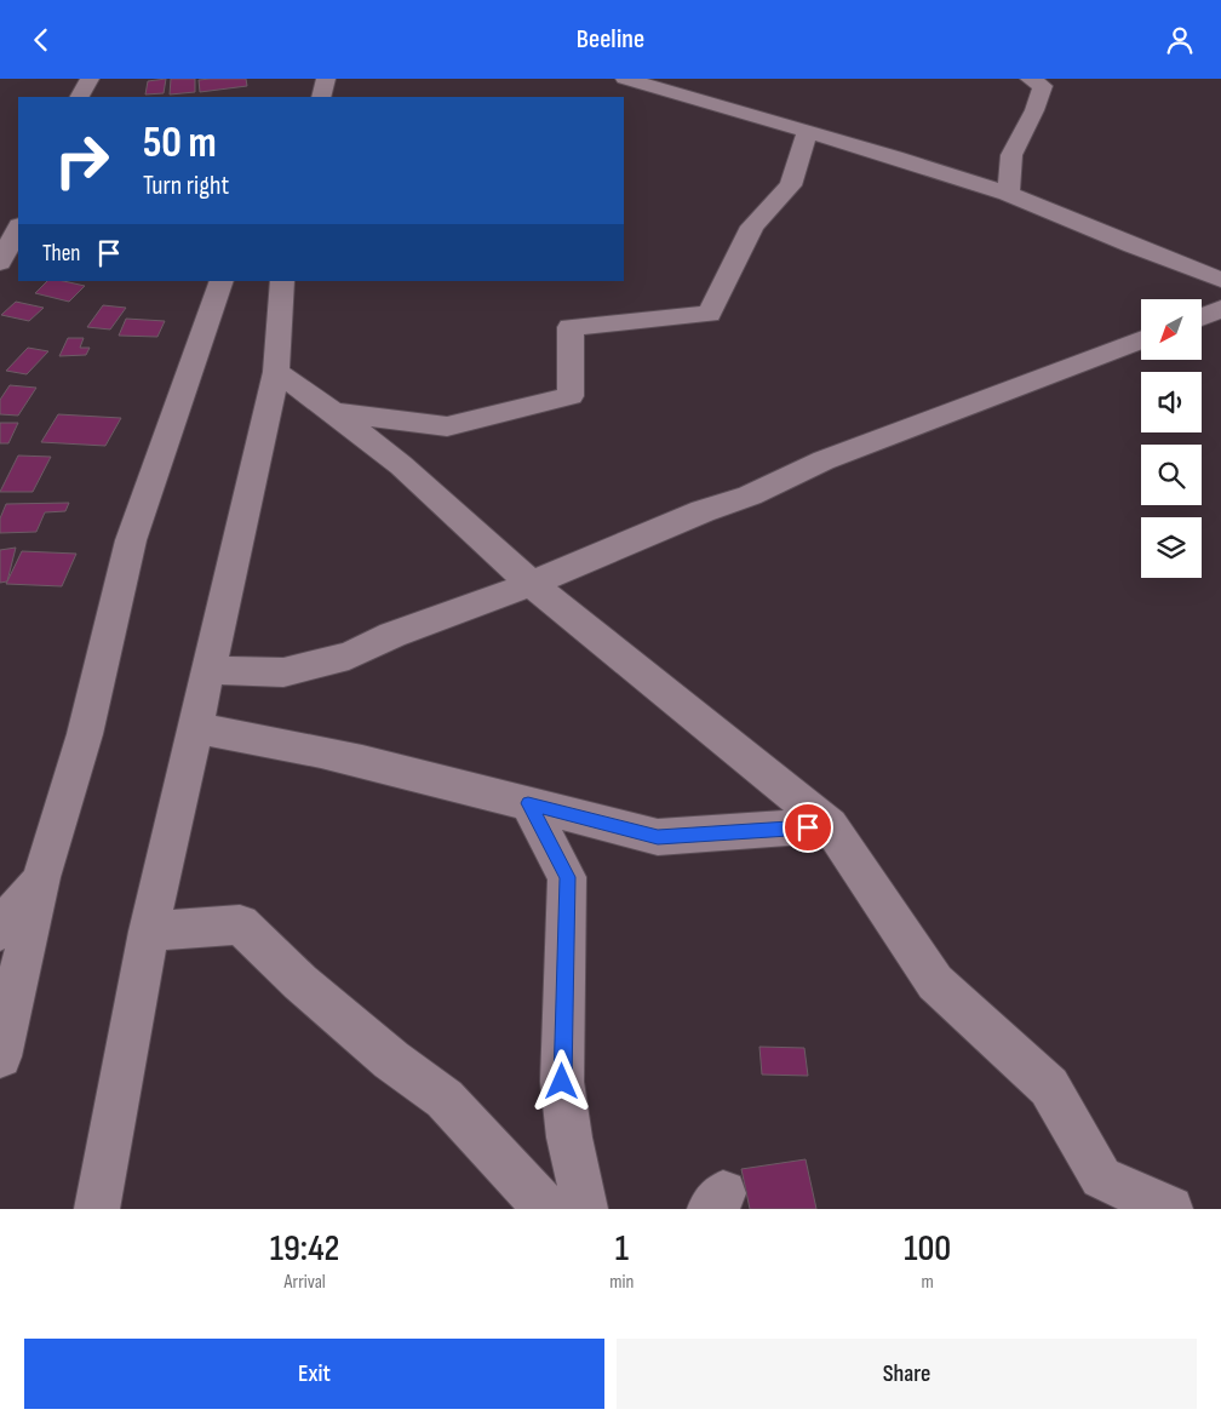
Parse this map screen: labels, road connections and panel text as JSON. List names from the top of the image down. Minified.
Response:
{"north":"bottom left","page":{"header":"Beeline","turn":["50 m","Turn right"],"then":"Then","eta":["19:42","Arrival","1","min","100","m"],"buttons":["Exit","Share"]}}
